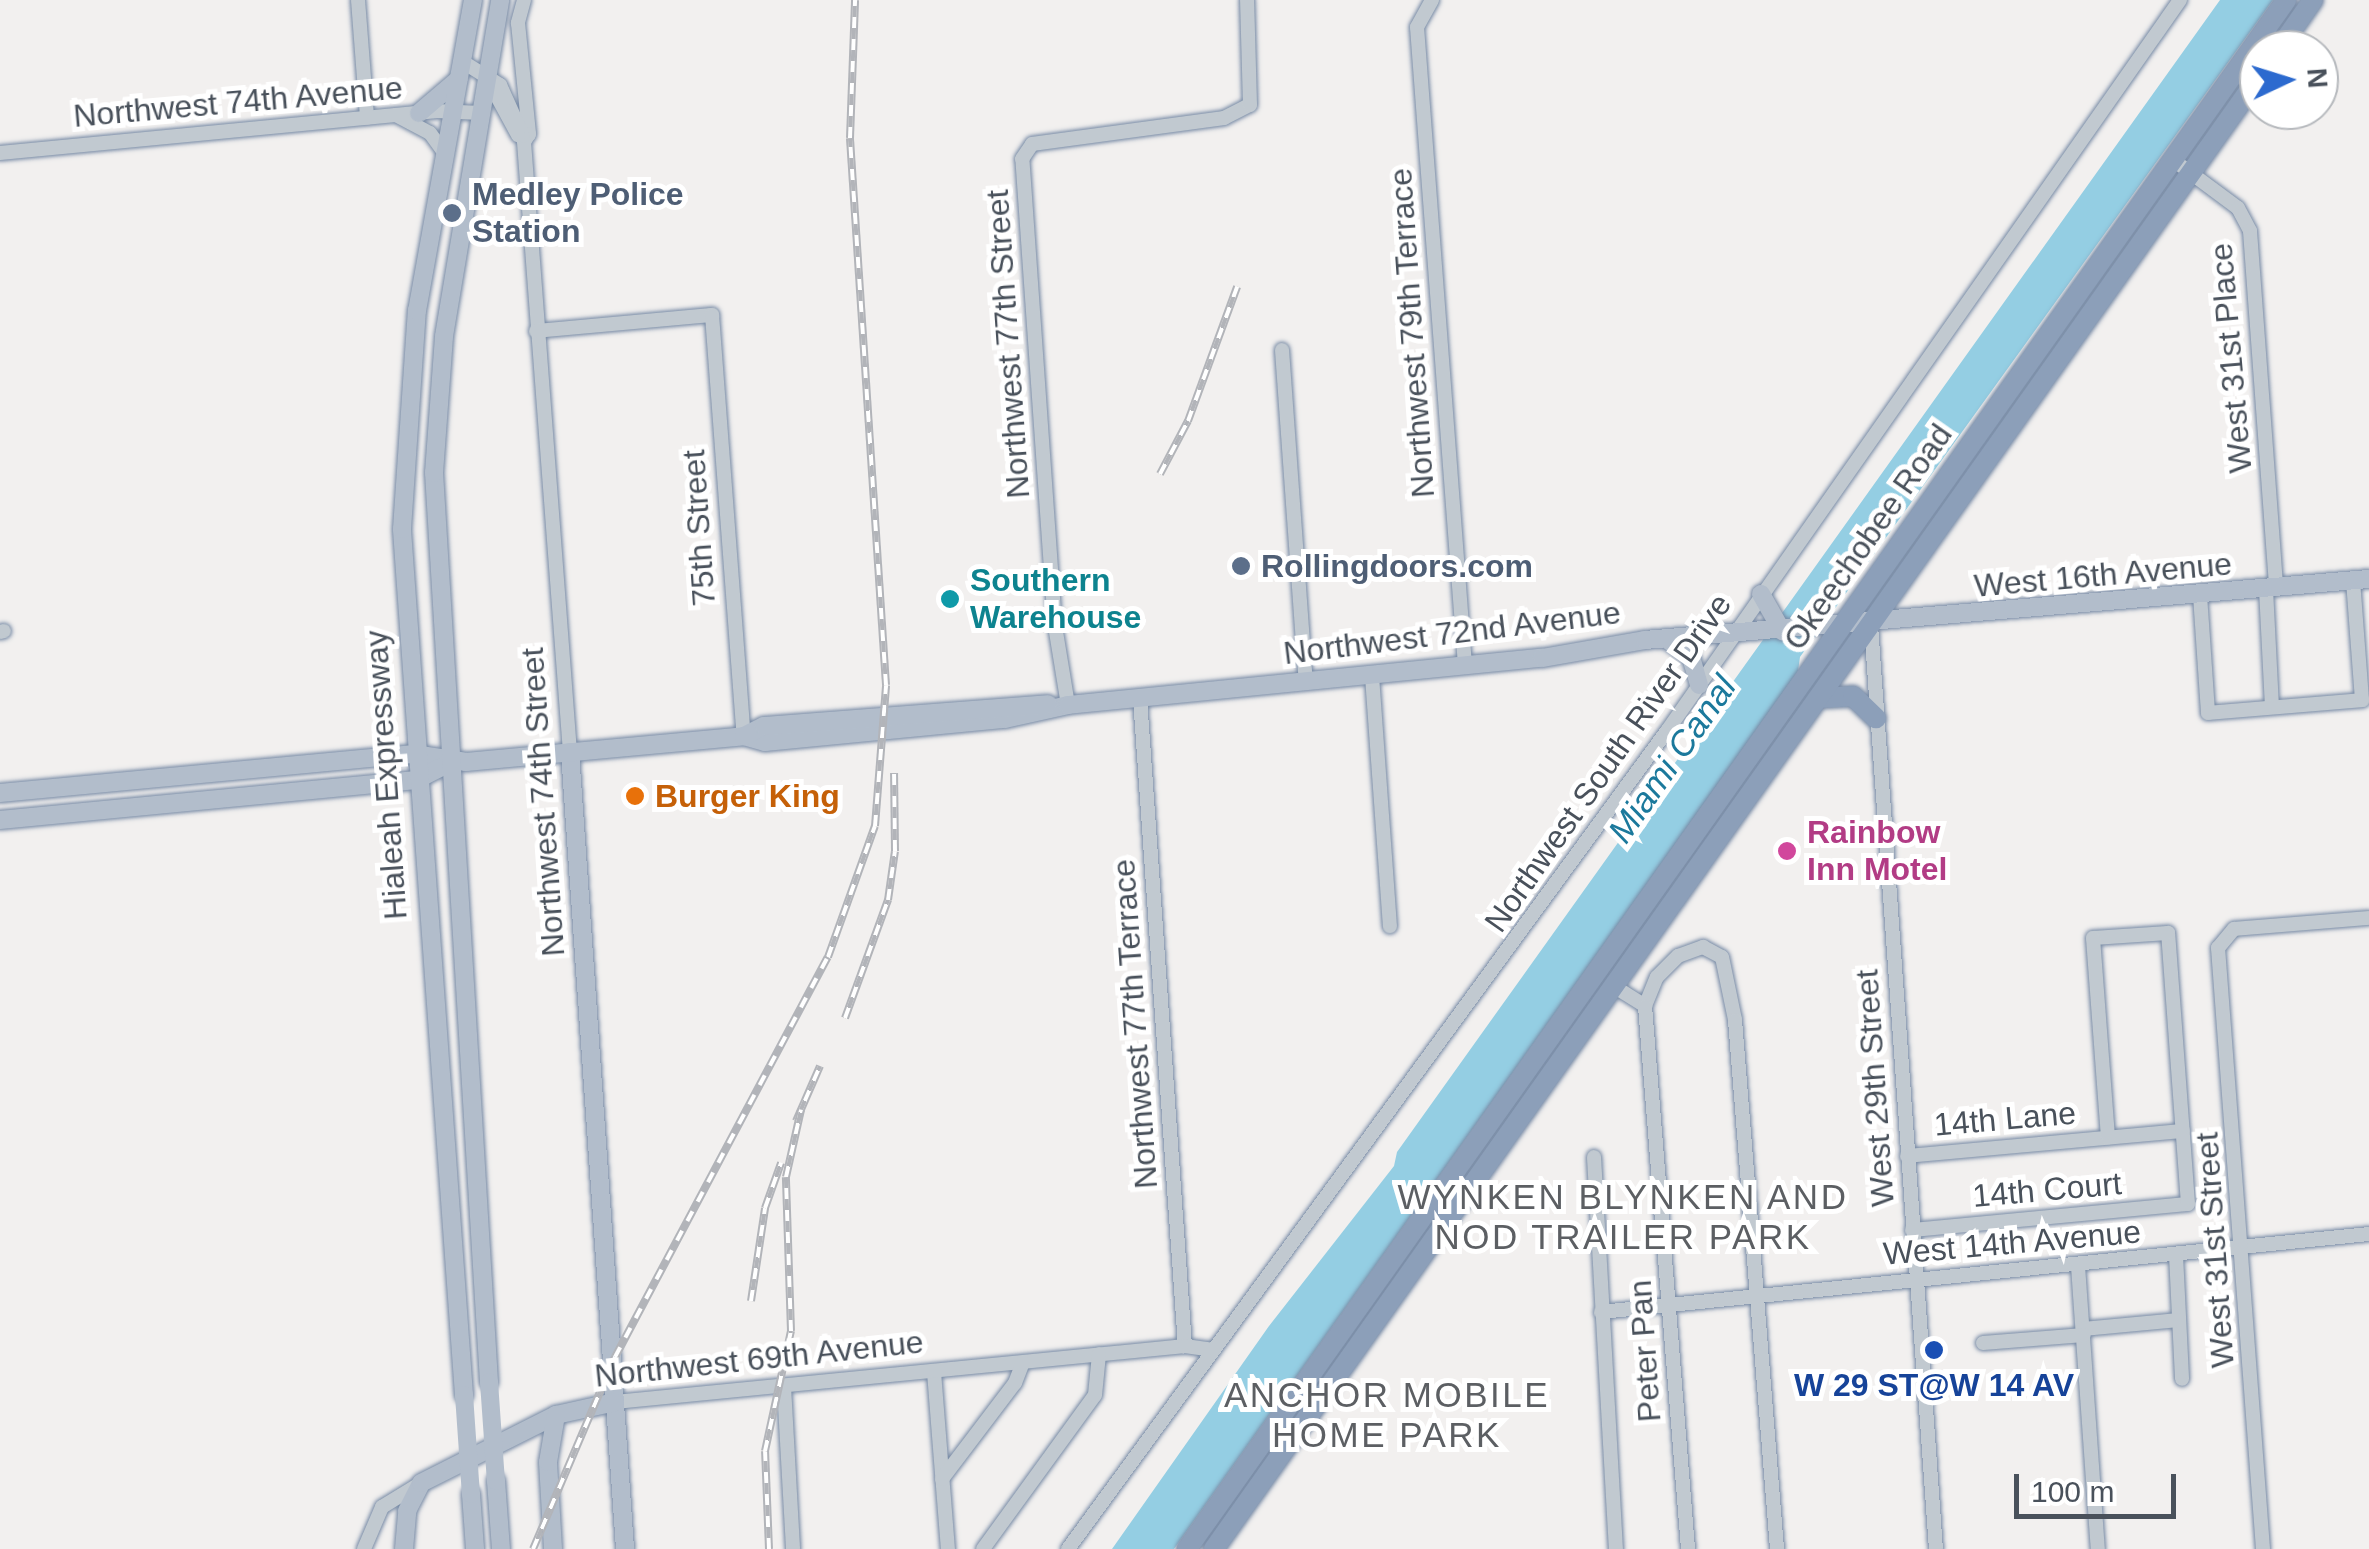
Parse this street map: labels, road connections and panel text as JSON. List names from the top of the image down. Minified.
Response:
{"streets":{"highway":["Okeechobee Road"],"main road":["West 16th Avenue","Northwest 72nd Avenue","Hialeah Expressway","Northwest 74th Street","Northwest 69th Avenue"],"street":["Northwest 74th Avenue","Northwest 79th Terrace","Northwest 77th Street","West 31st Place","75th Street","Northwest South River Drive","Northwest 77th Terrace","West 29th Street","14th Lane","14th Court","West 14th Avenue","West 31st Street","Peter Pan"]},"crossings":[["Northwest 74th Avenue","Hialeah Expressway"],["Northwest 79th Terrace","Northwest 72nd Avenue"],["Northwest 77th Street","Northwest 72nd Avenue"],["West 31st Place","Okeechobee Road"],["West 31st Place","West 16th Avenue"],["75th Street","Northwest 72nd Avenue"],["75th Street","Northwest 74th Street"],["Okeechobee Road","West 16th Avenue"],["Okeechobee Road","Northwest 72nd Avenue"],["Okeechobee Road","West 29th Street"],["West 16th Avenue","Northwest 72nd Avenue"],["West 16th Avenue","West 29th Street"],["Northwest 72nd Avenue","Northwest South River Drive"],["Northwest 72nd Avenue","Hialeah Expressway"],["Northwest 72nd Avenue","Northwest 74th Street"],["Northwest 72nd Avenue","Northwest 77th Terrace"],["Northwest South River Drive","Northwest 69th Avenue"],["Northwest 74th Street","Northwest 69th Avenue"],["Northwest 77th Terrace","Northwest 69th Avenue"],["West 29th Street","14th Lane"],["West 29th Street","14th Court"],["West 29th Street","West 14th Avenue"],["14th Lane","14th Court"],["West 14th Avenue","West 31st Street"],["West 14th Avenue","Peter Pan"]],"districts":["WYNKEN BLYNKEN AND NOD TRAILER PARK","ANCHOR MOBILE HOME PARK"],"water":["Miami Canal"],"places":["Medley Police Station","Rollingdoors.com","Southern Warehouse","Burger King","Rainbow Inn Motel","W 29 ST@W 14 AV"],"scale_bar":"100 m","north":"right"}
